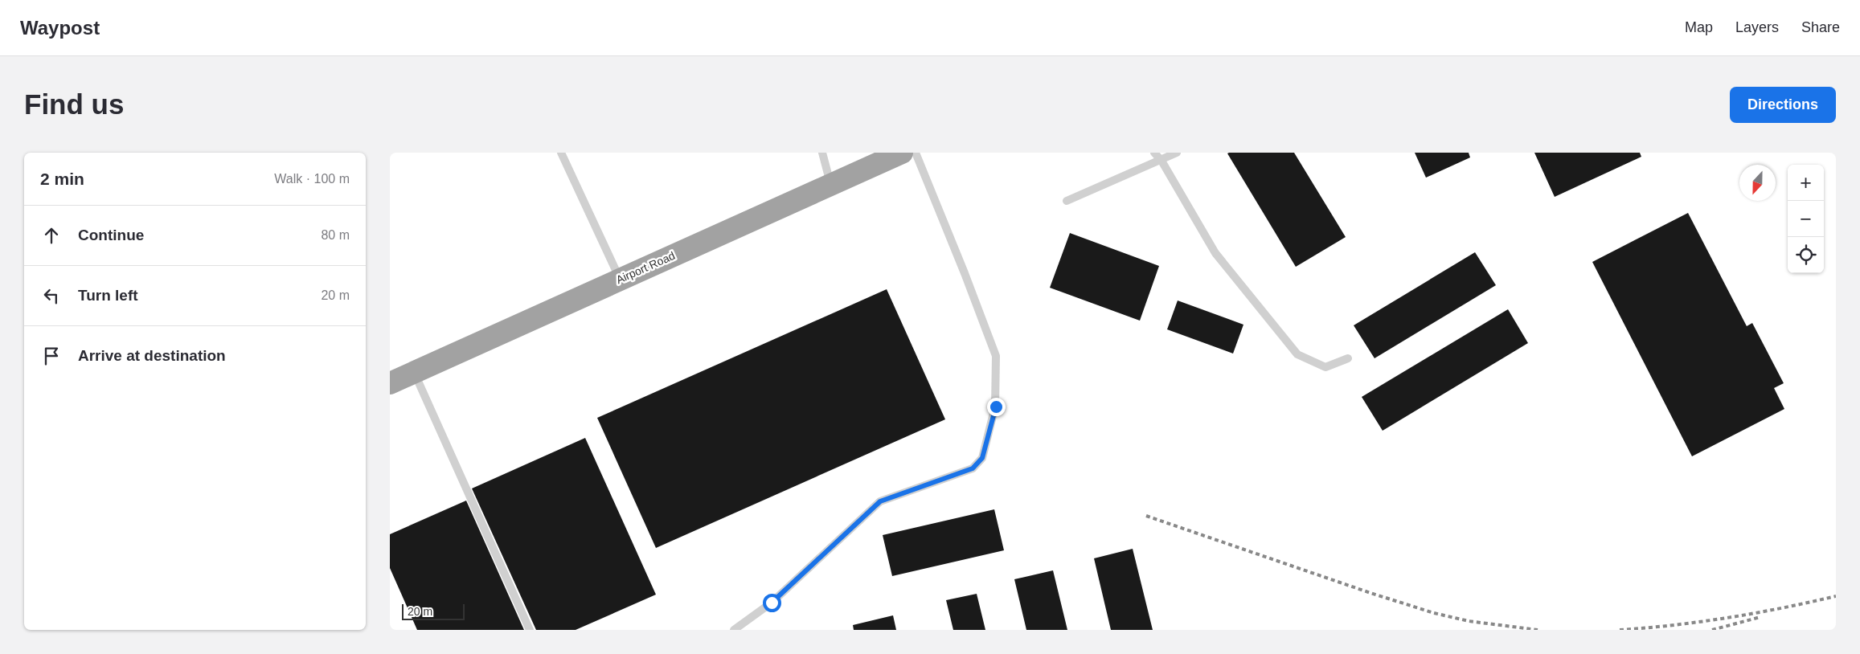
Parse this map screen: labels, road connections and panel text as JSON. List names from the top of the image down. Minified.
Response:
{"streets":{"highway":["Airport Road"]},"scale_bar":"20 m","north":"bottom","page":{"header":"Waypost","nav":["Map","Layers","Share"],"buttons":"Directions","title":"Find us","heading":["2 min","Walk · 100 m"],"map_buttons":["+","−"],"list":[["Continue","80 m"],["Turn left","20 m"],"Arrive at destination"],"scale":"20 m"}}
